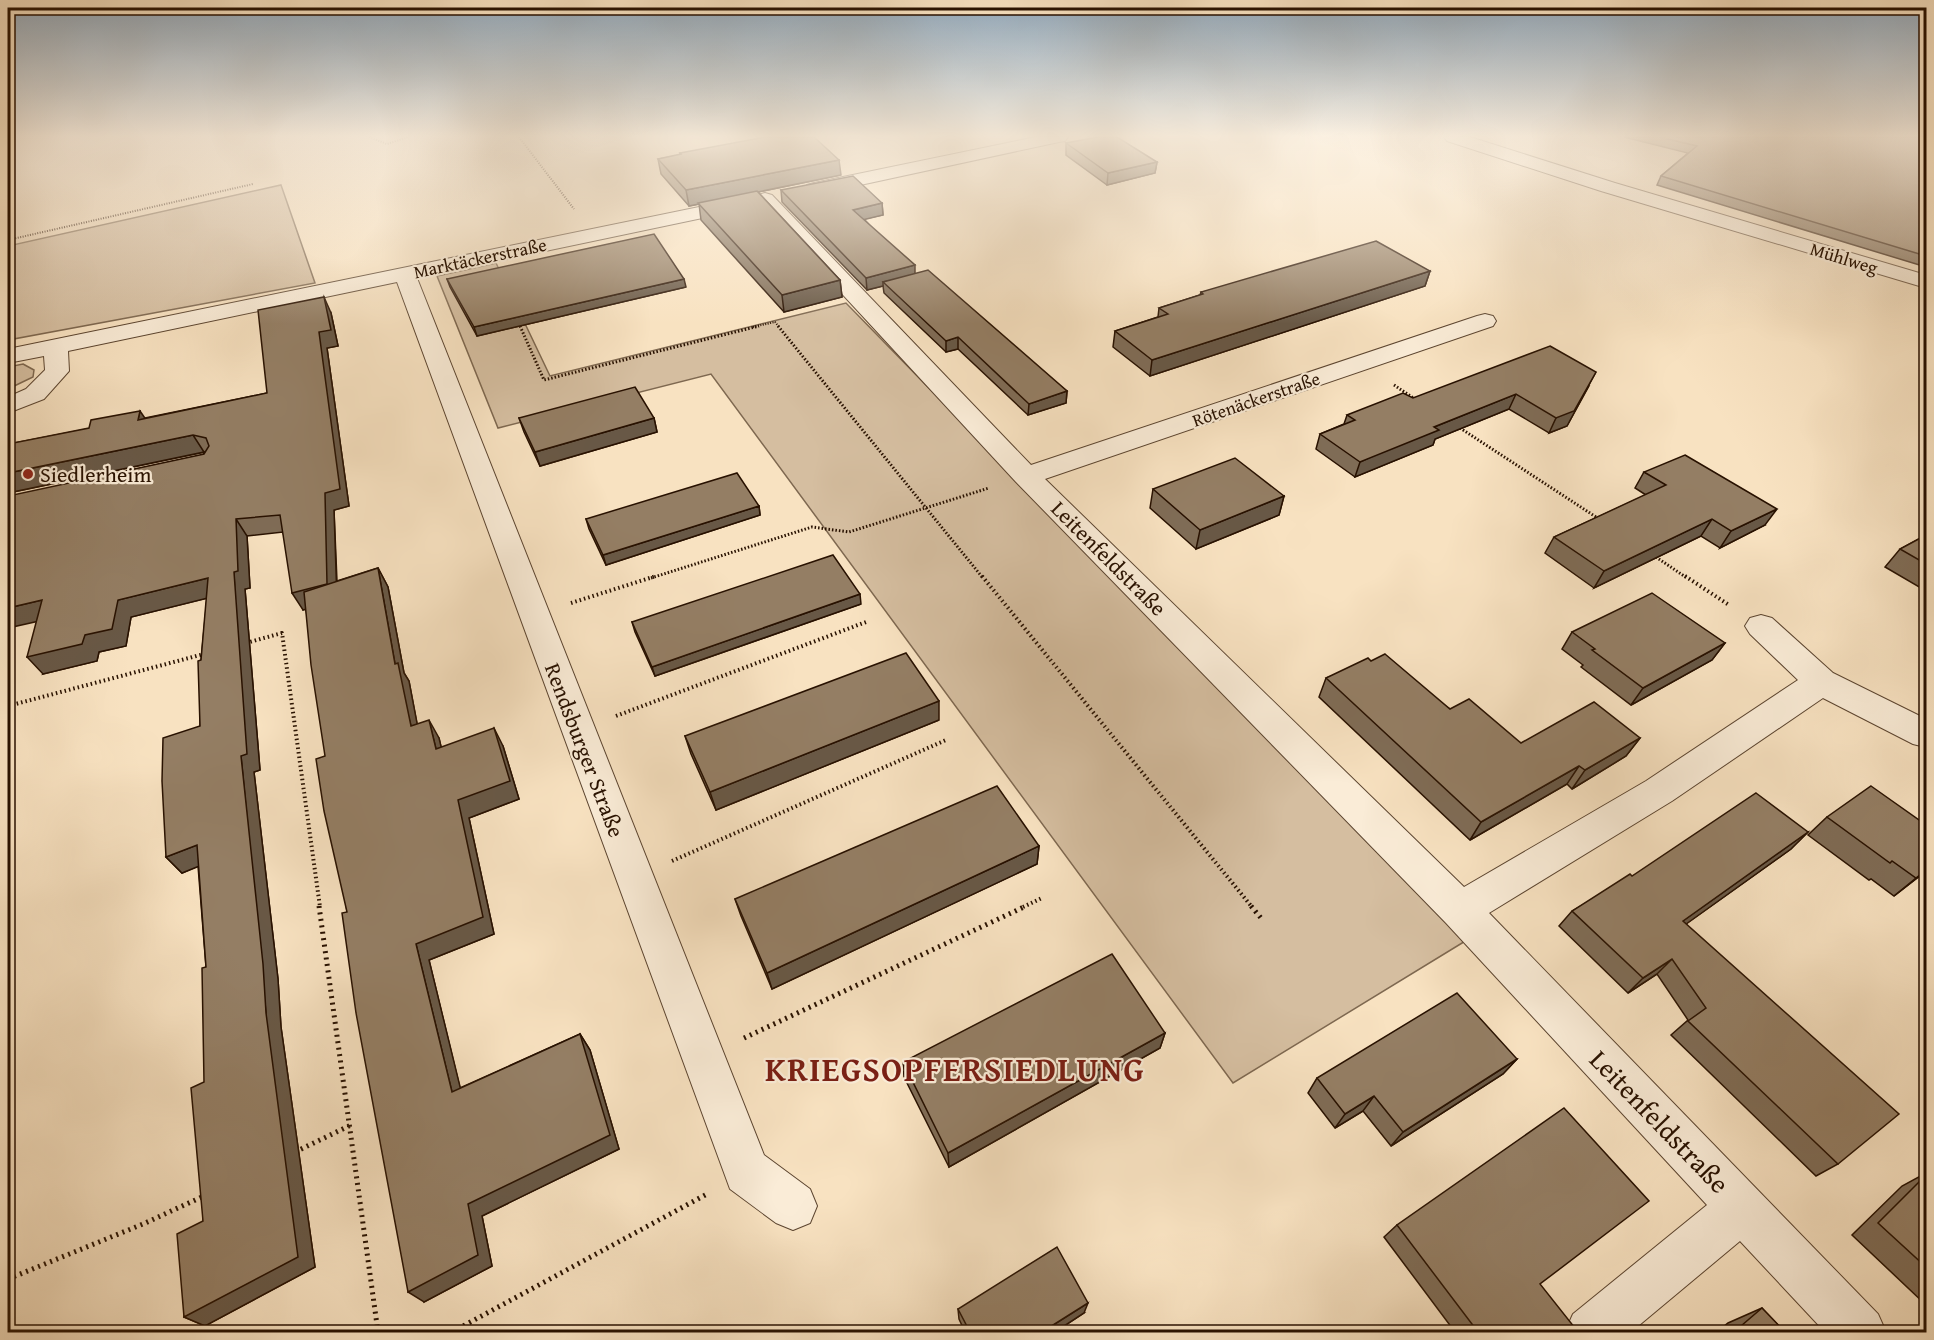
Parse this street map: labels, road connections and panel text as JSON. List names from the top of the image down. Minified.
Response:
{"streets":{"street":["Marktäckerstraße","Mühlweg","Rötenäckerstraße","Leitenfeldstraße","Rendsburger Straße"]},"crossings":[["Marktäckerstraße","Rendsburger Straße"],["Rötenäckerstraße","Leitenfeldstraße"]],"districts":["KRIEGSOPFERSIEDLUNG"],"places":["Siedlerheim"]}
